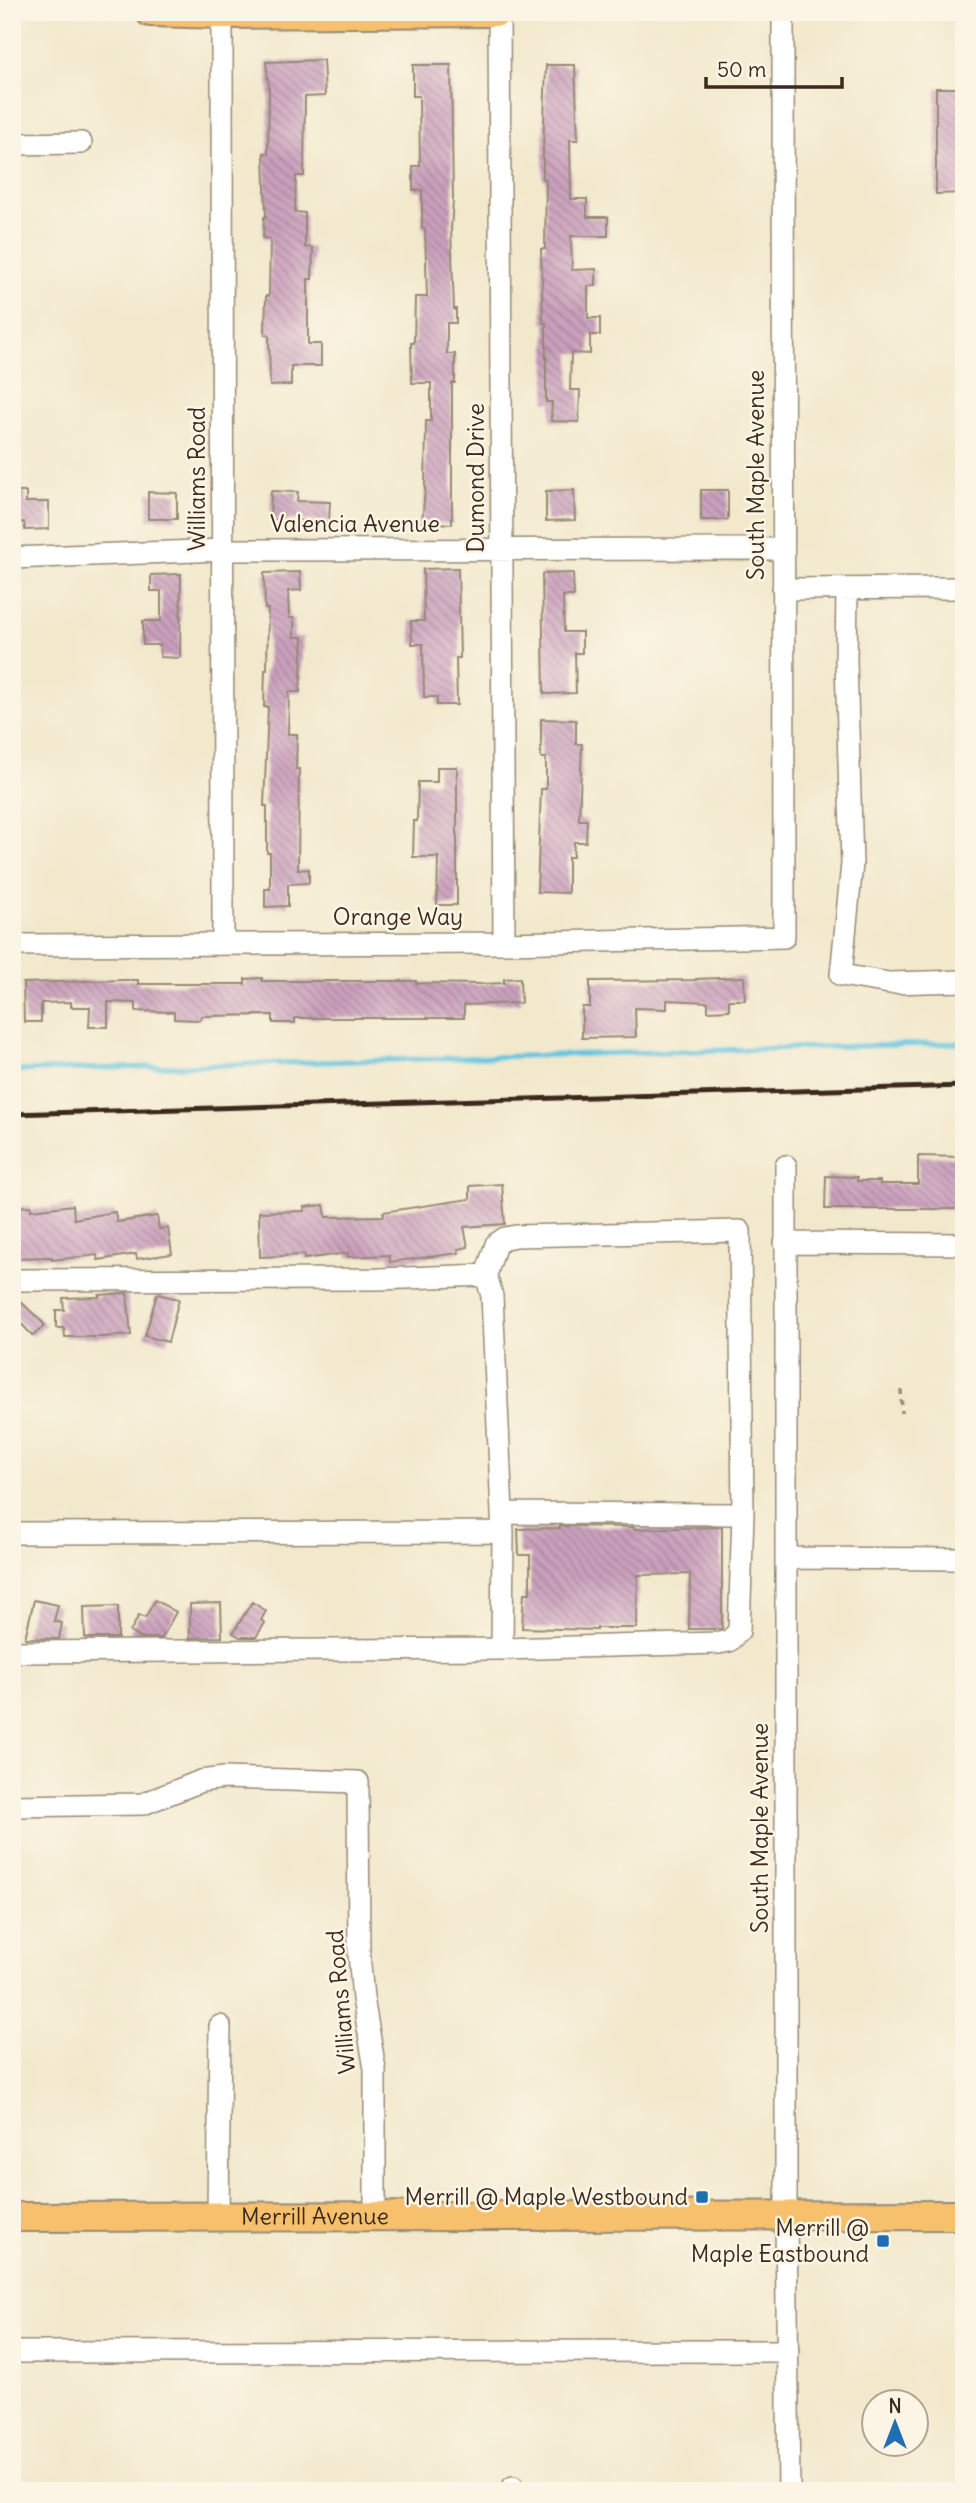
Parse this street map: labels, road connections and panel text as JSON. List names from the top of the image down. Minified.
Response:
{"streets":{"main road":["Merrill Avenue"],"street":["South Maple Avenue","Dumond Drive","Williams Road","Valencia Avenue","Orange Way"]},"crossings":[["South Maple Avenue","Valencia Avenue"],["South Maple Avenue","Orange Way"],["South Maple Avenue","Merrill Avenue"],["Dumond Drive","Valencia Avenue"],["Dumond Drive","Orange Way"],["Williams Road","Valencia Avenue"],["Williams Road","Orange Way"],["Williams Road","Merrill Avenue"]],"places":{"transit":["Merrill @ Maple Westbound","Merrill @ Maple Eastbound"]},"scale_bar":"50 m","north":"top"}
